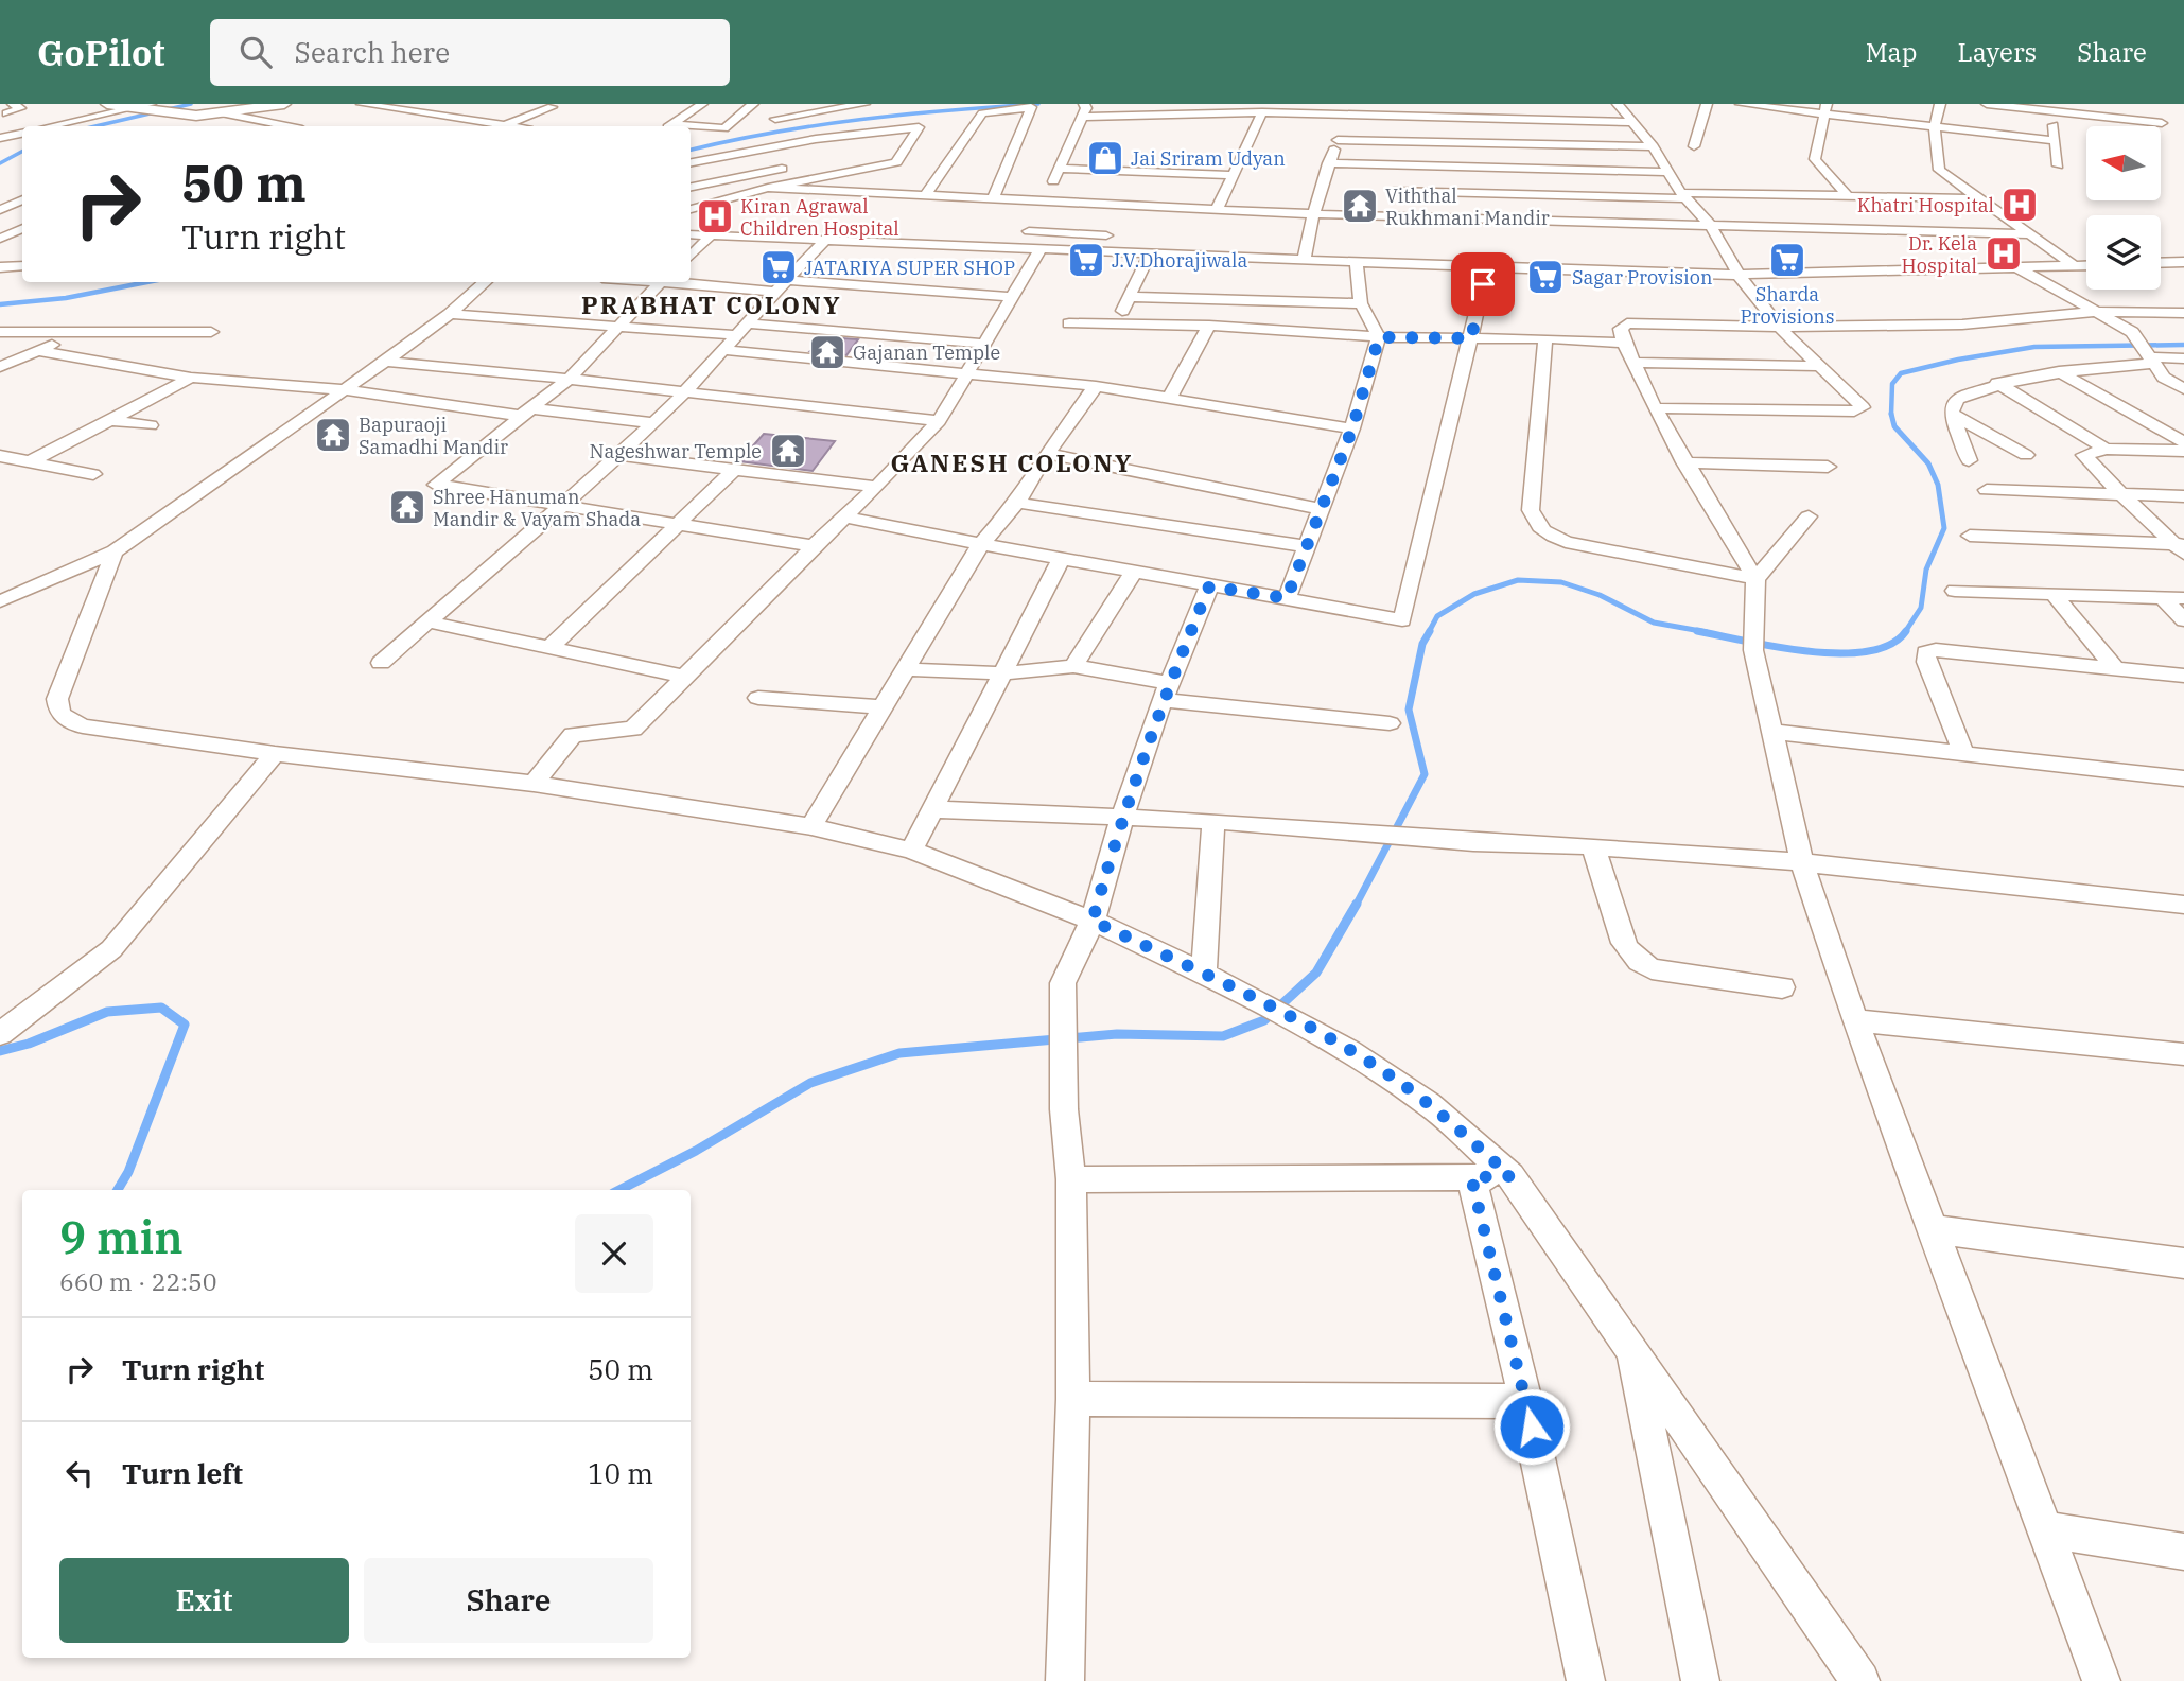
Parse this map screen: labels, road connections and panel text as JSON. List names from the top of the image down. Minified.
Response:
{"districts":["PRABHAT COLONY","GANESH COLONY"],"places":{"shop":["Jai Sriram Udyan"],"hospital":["Khatri Hospital","Kiran Agrawal Children Hospital","Dr. Kela Hospital"],"temple":["Viththal Rukhmani Mandir","Gajanan Temple","Bapuraoji Samadhi Mandir","Nageshwar Temple","Shree Hanuman Mandir & Vayam Shada"],"supermarket":["J.V.Dhorajiwala","Sharda Provisions","JATARIYA SUPER SHOP","Sagar Provision"]},"north":"left","page":{"header":"GoPilot","search":"Search here","nav":["Map","Layers","Share"],"turn":["50 m","Turn right"],"heading":["9 min","660 m · 22:50"],"list":[{"name":"Turn right","value":"50 m"},{"name":"Turn left","value":"10 m"}],"buttons":["Exit","Share"]}}
